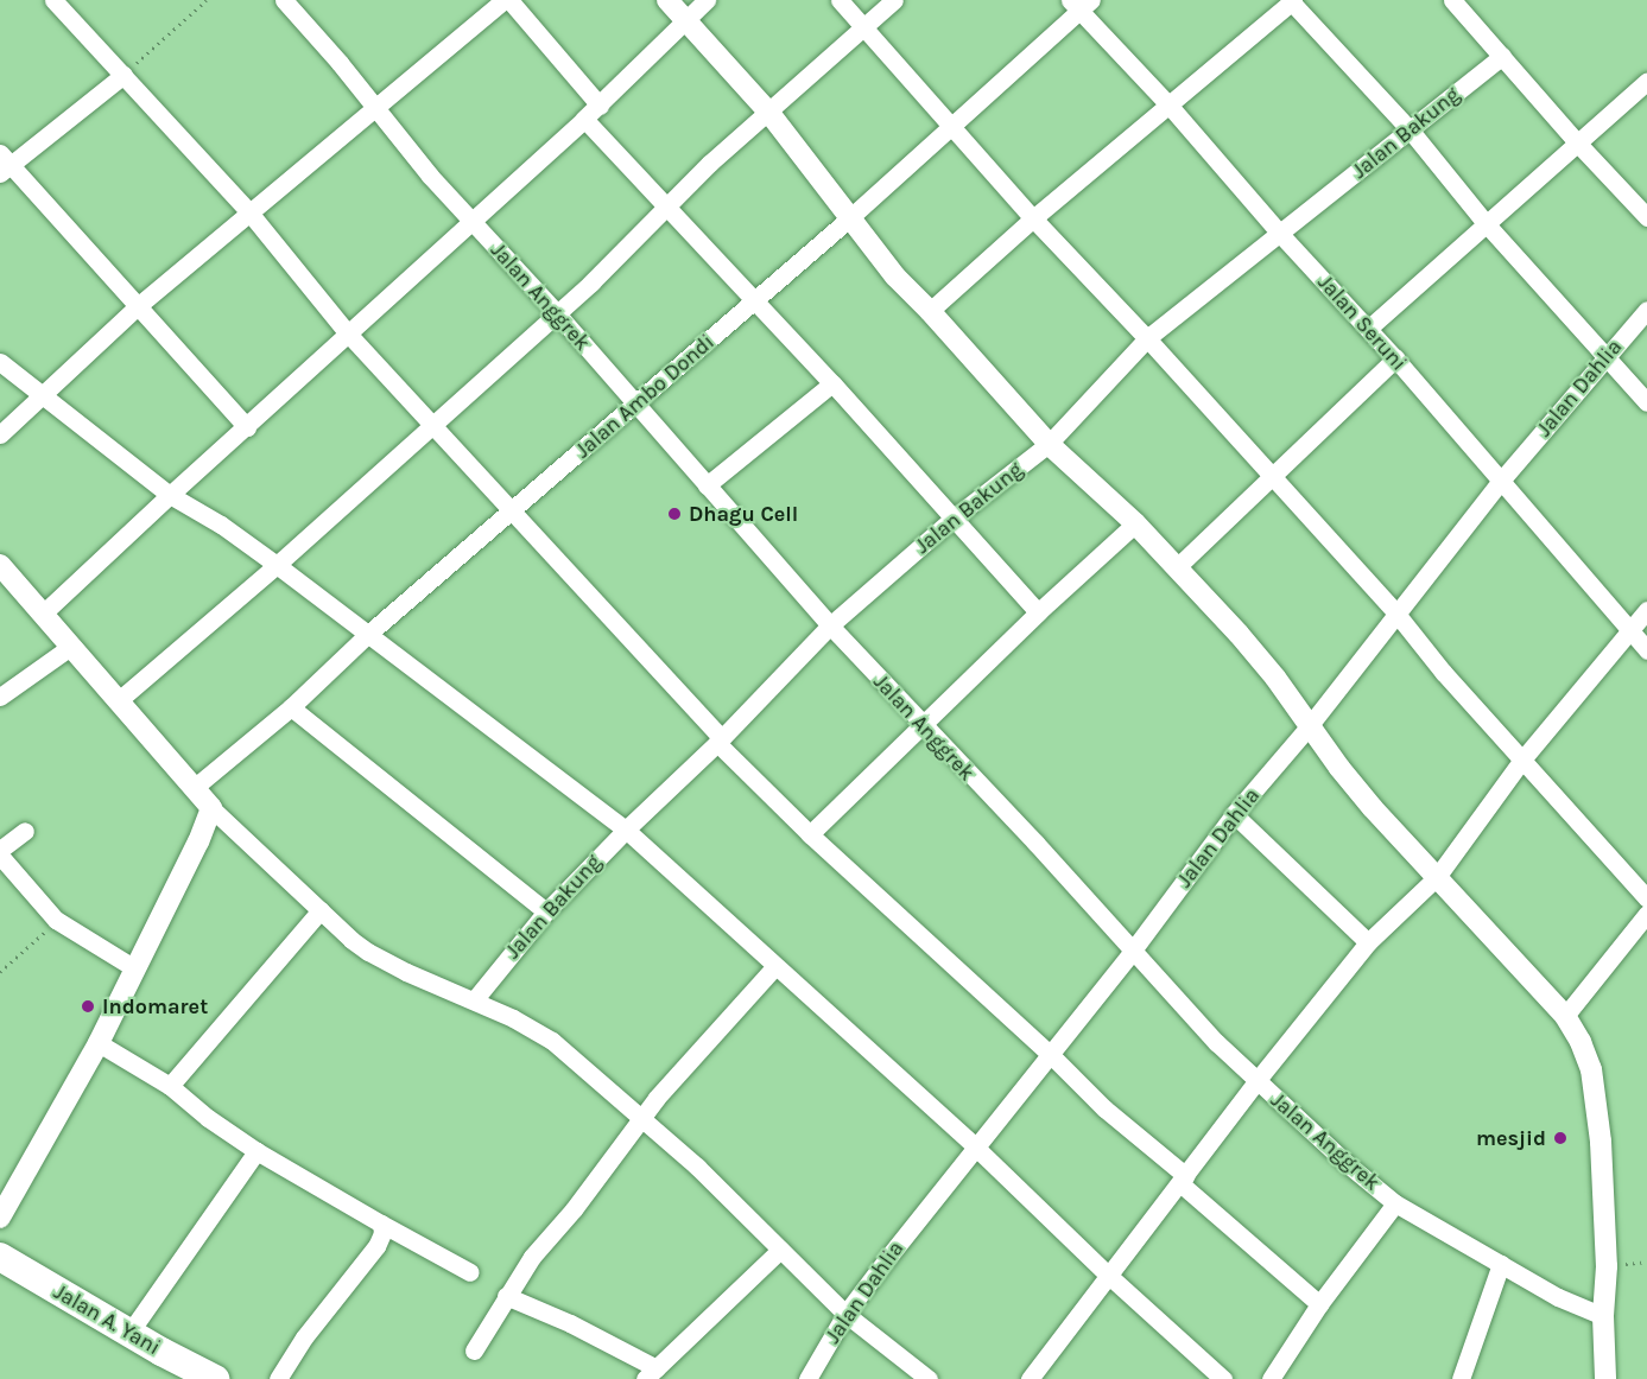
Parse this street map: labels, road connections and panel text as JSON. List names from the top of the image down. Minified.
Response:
{"streets":{"highway":["Jalan A. Yani"],"street":["Jalan Bakung","Jalan Anggrek","Jalan Seruni","Jalan Dahlia","Jalan Ambo Dondi"]},"crossings":[["Jalan Bakung","Jalan Anggrek"],["Jalan Bakung","Jalan Seruni"],["Jalan Anggrek","Jalan Dahlia"],["Jalan Anggrek","Jalan Ambo Dondi"],["Jalan Seruni","Jalan Dahlia"],["Jalan Seruni","Jalan Ambo Dondi"]],"places":["Dhagu Cell","Indomaret","mesjid"]}
